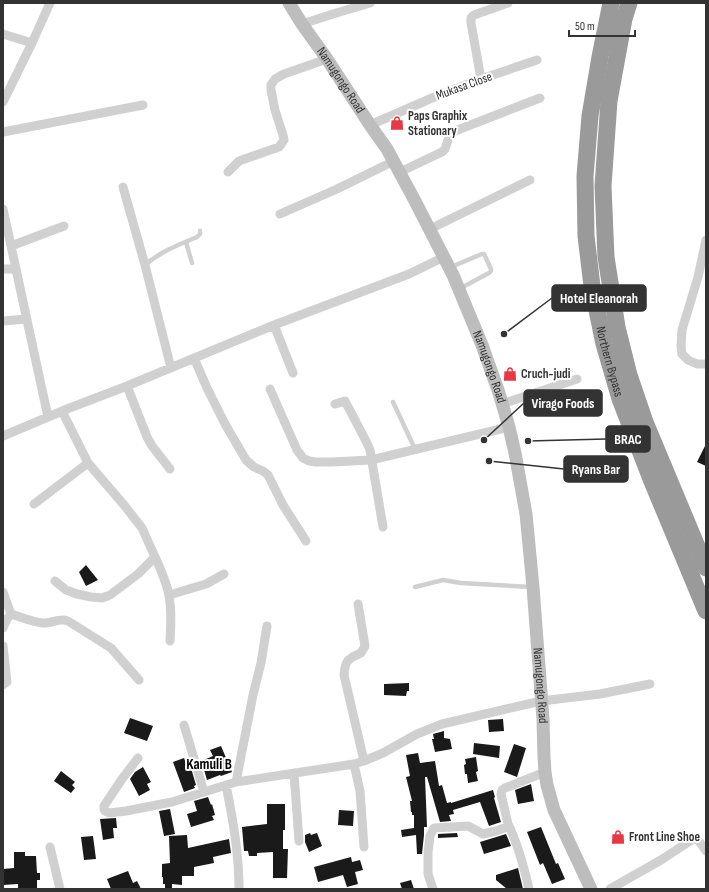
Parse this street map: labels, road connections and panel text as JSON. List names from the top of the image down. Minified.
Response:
{"streets":{"highway":["Northern Bypass"],"main road":["Namugongo Road"],"street":["Mukasa Close"]},"crossings":[["Namugongo Road","Mukasa Close"]],"districts":["Kamuli B"],"places":{"shop":["Paps Graphix Stationary","Cruch-judi","Front Line Shoe"],"other":["Hotel Eleanorah","Virago Foods","BRAC","Ryans Bar"]},"scale_bar":"50 m"}
